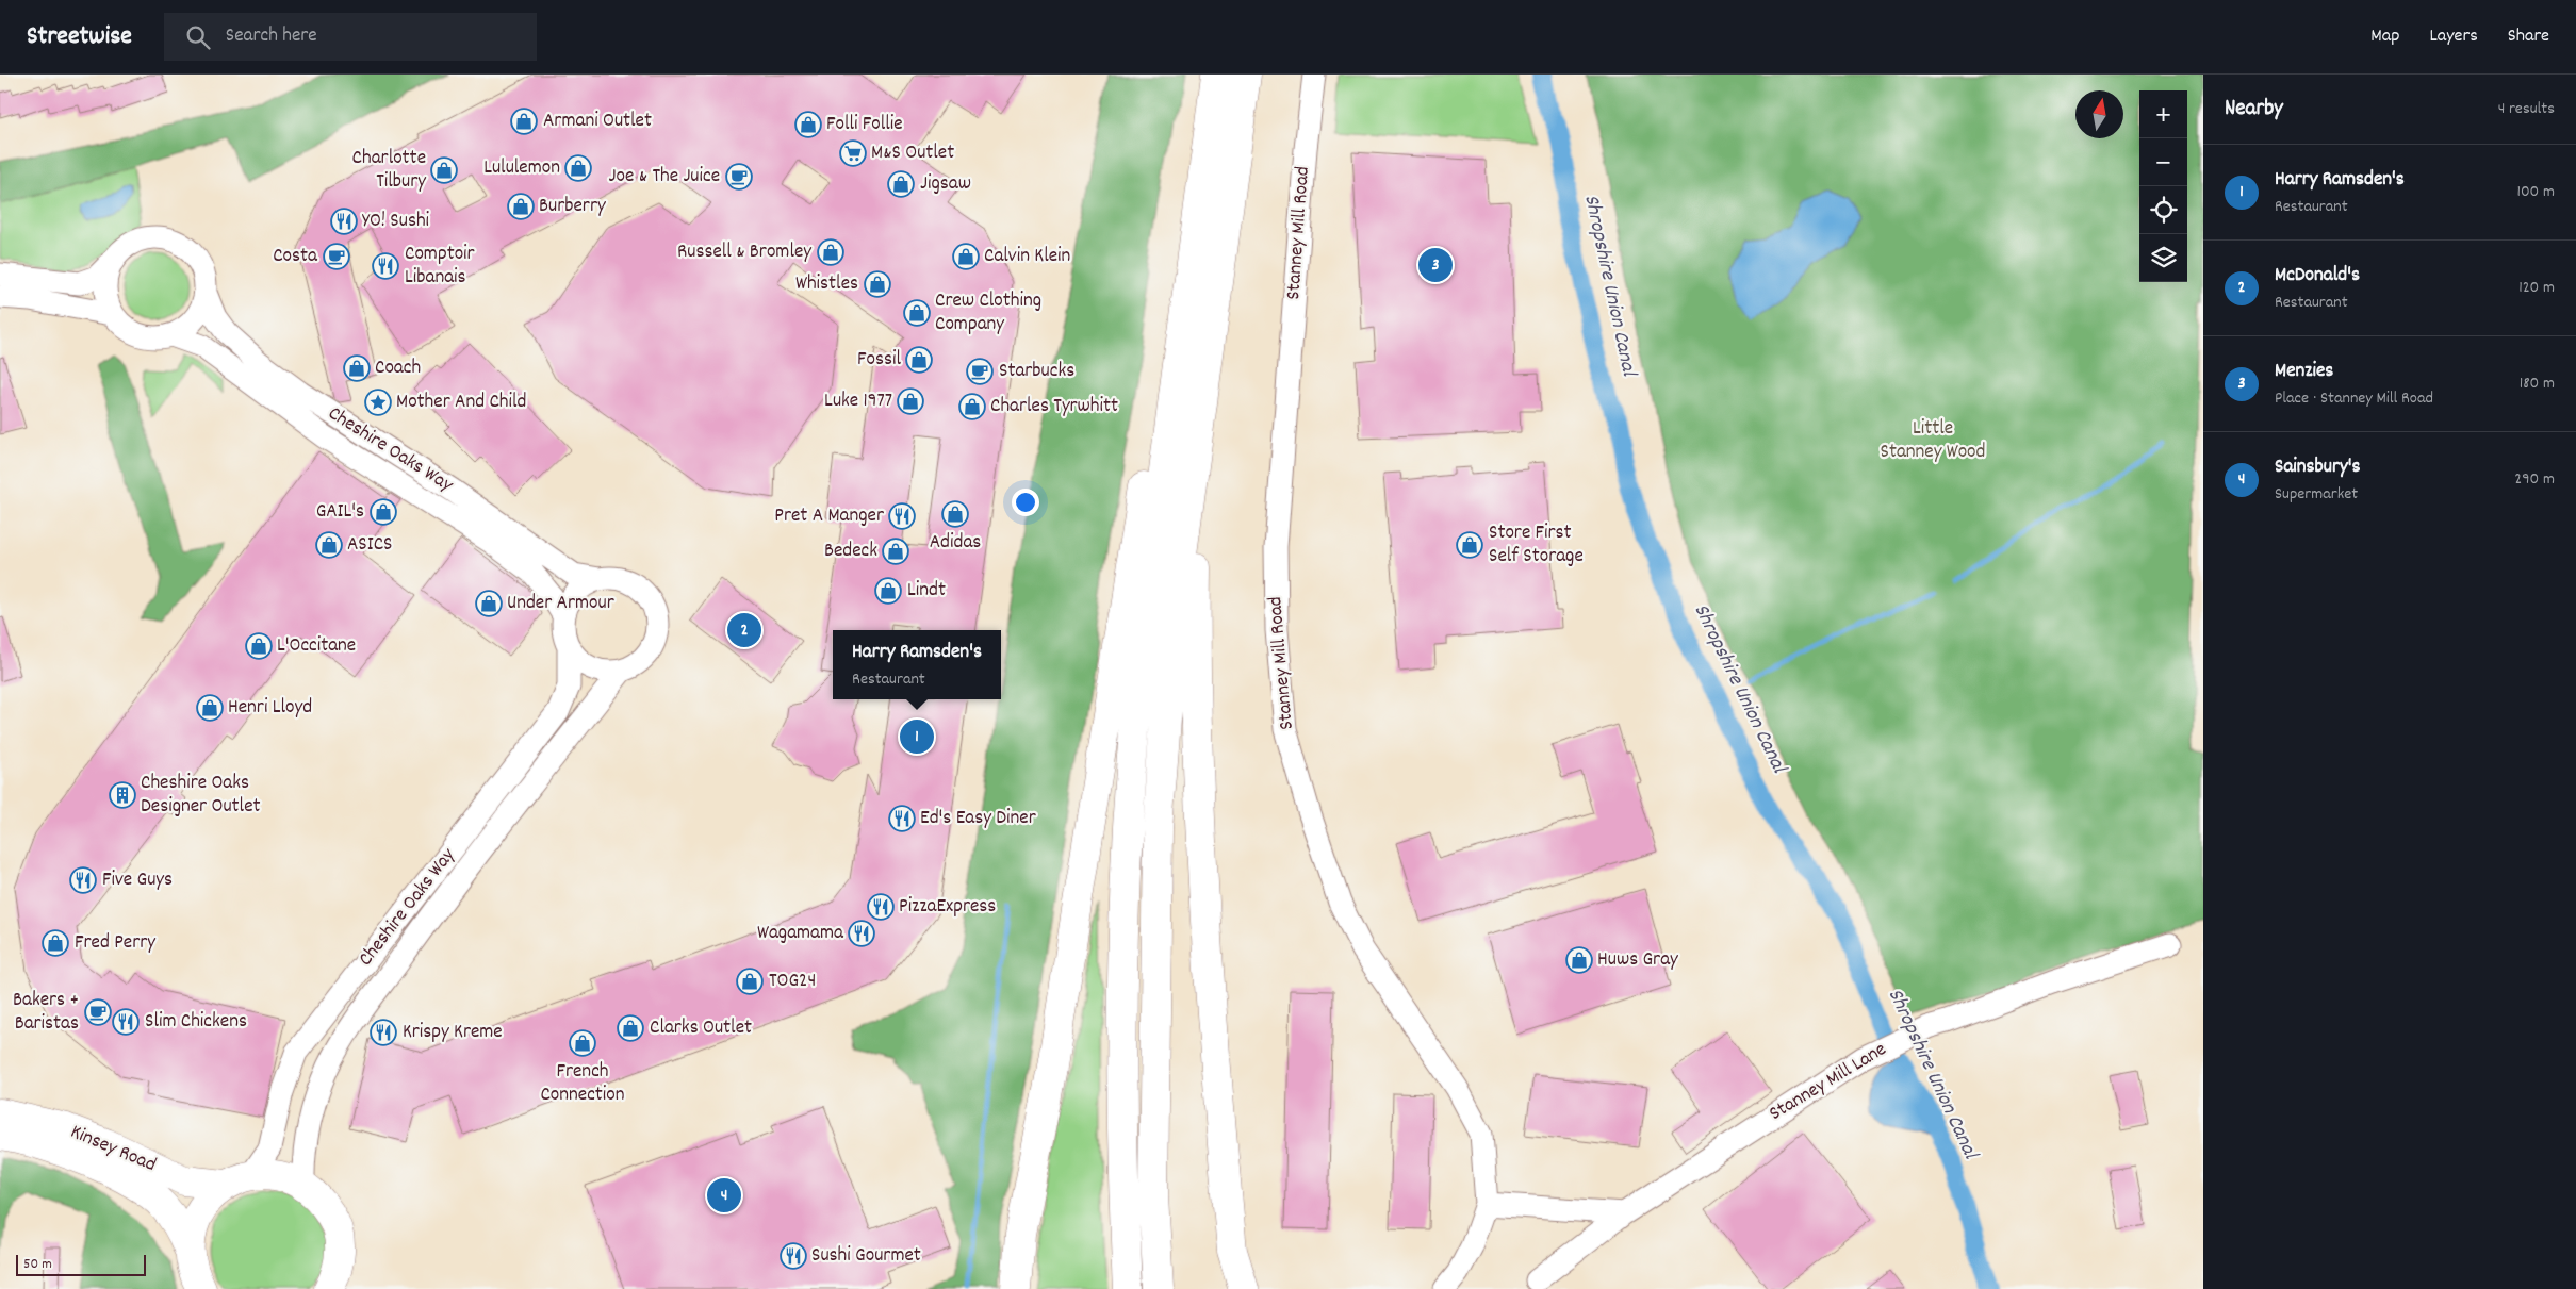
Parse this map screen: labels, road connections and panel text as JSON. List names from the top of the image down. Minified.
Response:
{"streets":{"main road":["Kinsey Road"],"street":["Stanney Mill Road","Cheshire Oaks Way","Stanney Mill Lane"]},"water":["Shropshire Union Canal"],"parks":["Little Stanney Wood"],"places":{"shop":["Armani Outlet","Folli Follie","Lululemon","Charlotte Tilbury","Jigsaw","Burberry","Russell & Bromley","Calvin Klein","Whistles","Crew Clothing Company","Fossil","Coach","Luke 1977","Charles Tyrwhitt","GAIL's","Adidas","ASICS","Store First Self Storage","Bedeck","Lindt","Under Armour","L'Occitane","Henri Lloyd","Fred Perry","Huws Gray","TOG24","Clarks Outlet","French Connection"],"supermarket":["M&S Outlet"],"cafe":["Joe & The Juice","Costa","Starbucks","Bakers + Baristas"],"restaurant":["YO! Sushi","Comptoir Libanais","Pret A Manger","Ed's Easy Diner","Five Guys","PizzaExpress","Wagamama","Slim Chickens","Krispy Kreme","Sushi Gourmet"],"place":["Mother And Child"],"building":["Cheshire Oaks Designer Outlet"]},"scale_bar":"50 m","north":"top","page":{"header":"Streetwise","search":"Search here","nav":["Map","Layers","Share"],"heading":["Nearby","4 results"],"map_buttons":["+","−"],"list":[{"mark":"1","name":"Harry Ramsden's","note":"Restaurant","value":"100 m"},{"mark":"2","name":"McDonald's","note":"Restaurant","value":"120 m"},{"mark":"3","name":"Menzies","note":"Place · Stanney Mill Road","value":"180 m"},{"mark":"4","name":"Sainsbury's","note":"Supermarket","value":"290 m"}],"pins":["3","2","1","4"],"popup":["Harry Ramsden's","Restaurant"],"scale":"50 m"}}
